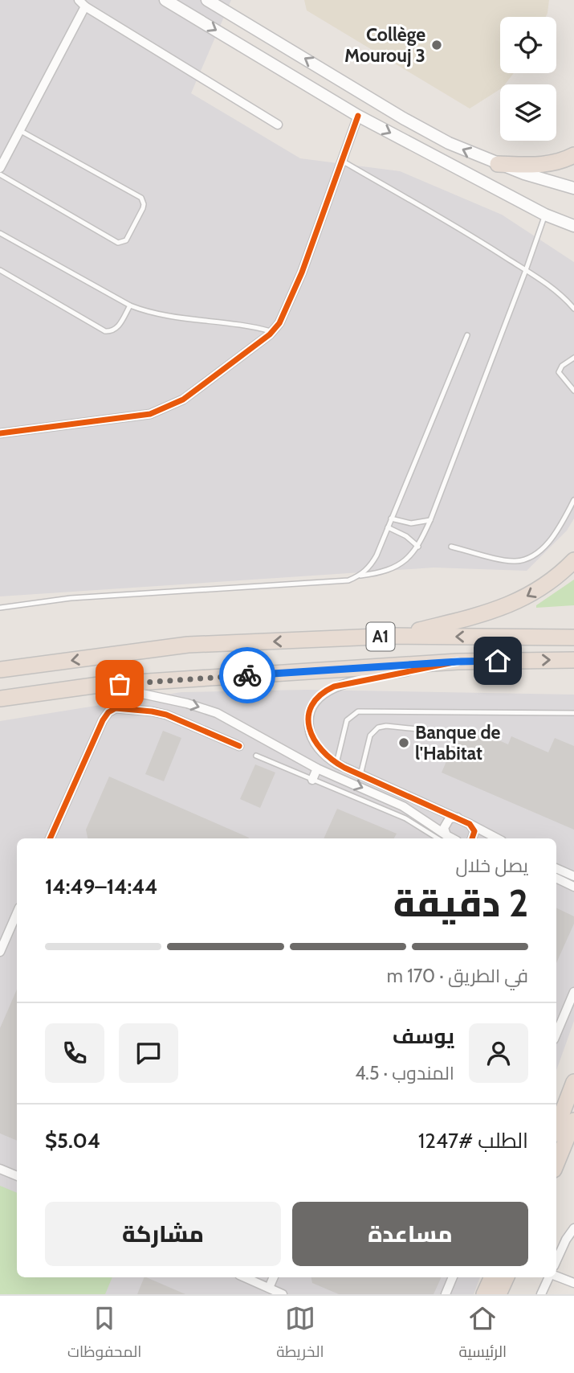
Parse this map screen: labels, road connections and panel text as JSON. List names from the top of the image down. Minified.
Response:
{"streets":{"highway":["A1"]},"places":["Collège Mourouj 3","Banque de l'Habitat"],"page":{"heading":["2 دقيقة","يصل خلال","14:44–14:49"],"panel":["يوسف","المندوب · 4.5","الطلب #1247","$5.04"],"bar":"في الطريق · 170 m","buttons":["مساعدة","مشاركة"],"tabs":["الرئيسية","الخريطة","المحفوظات"]}}
